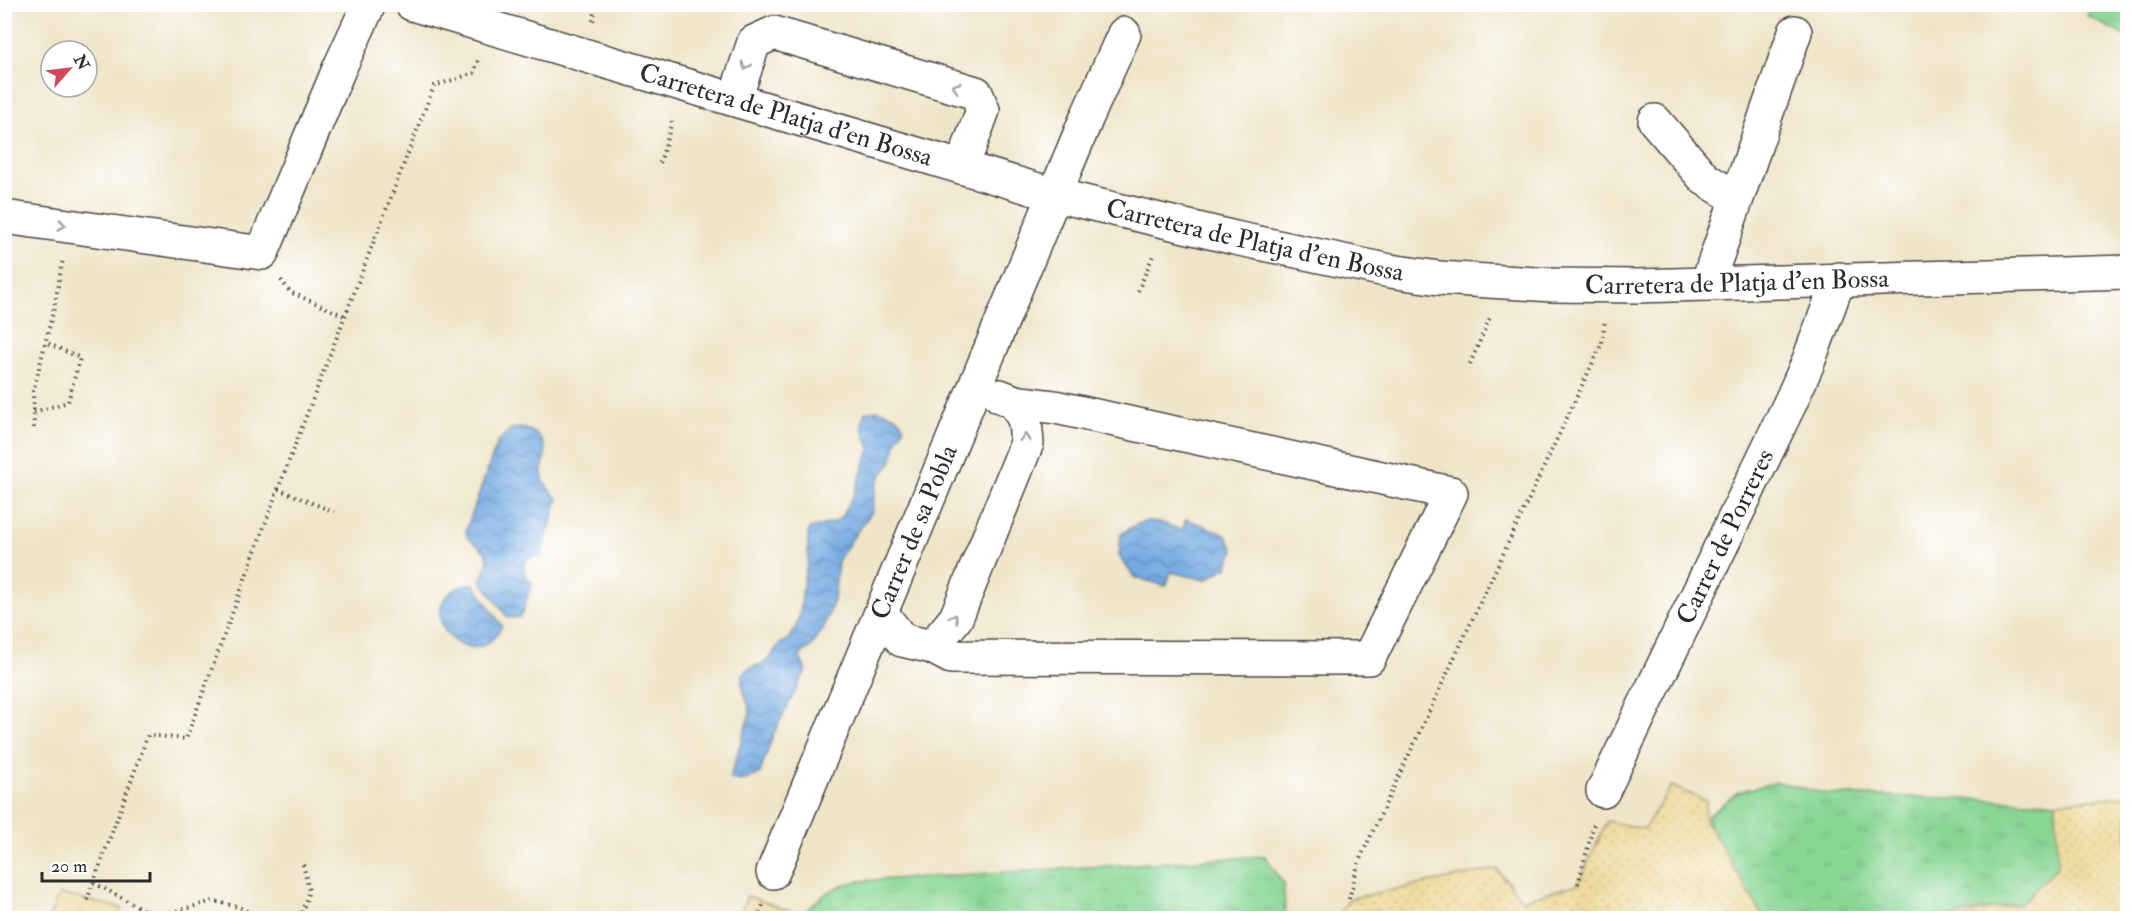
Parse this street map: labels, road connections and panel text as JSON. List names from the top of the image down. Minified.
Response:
{"streets":{"street":["Carretera de Platja d'en Bossa","Carrer de sa Pobla","Carrer de Porreres"]},"crossings":[["Carretera de Platja d'en Bossa","Carrer de sa Pobla"],["Carretera de Platja d'en Bossa","Carrer de Porreres"]],"scale_bar":"20 m","north":"top right"}
